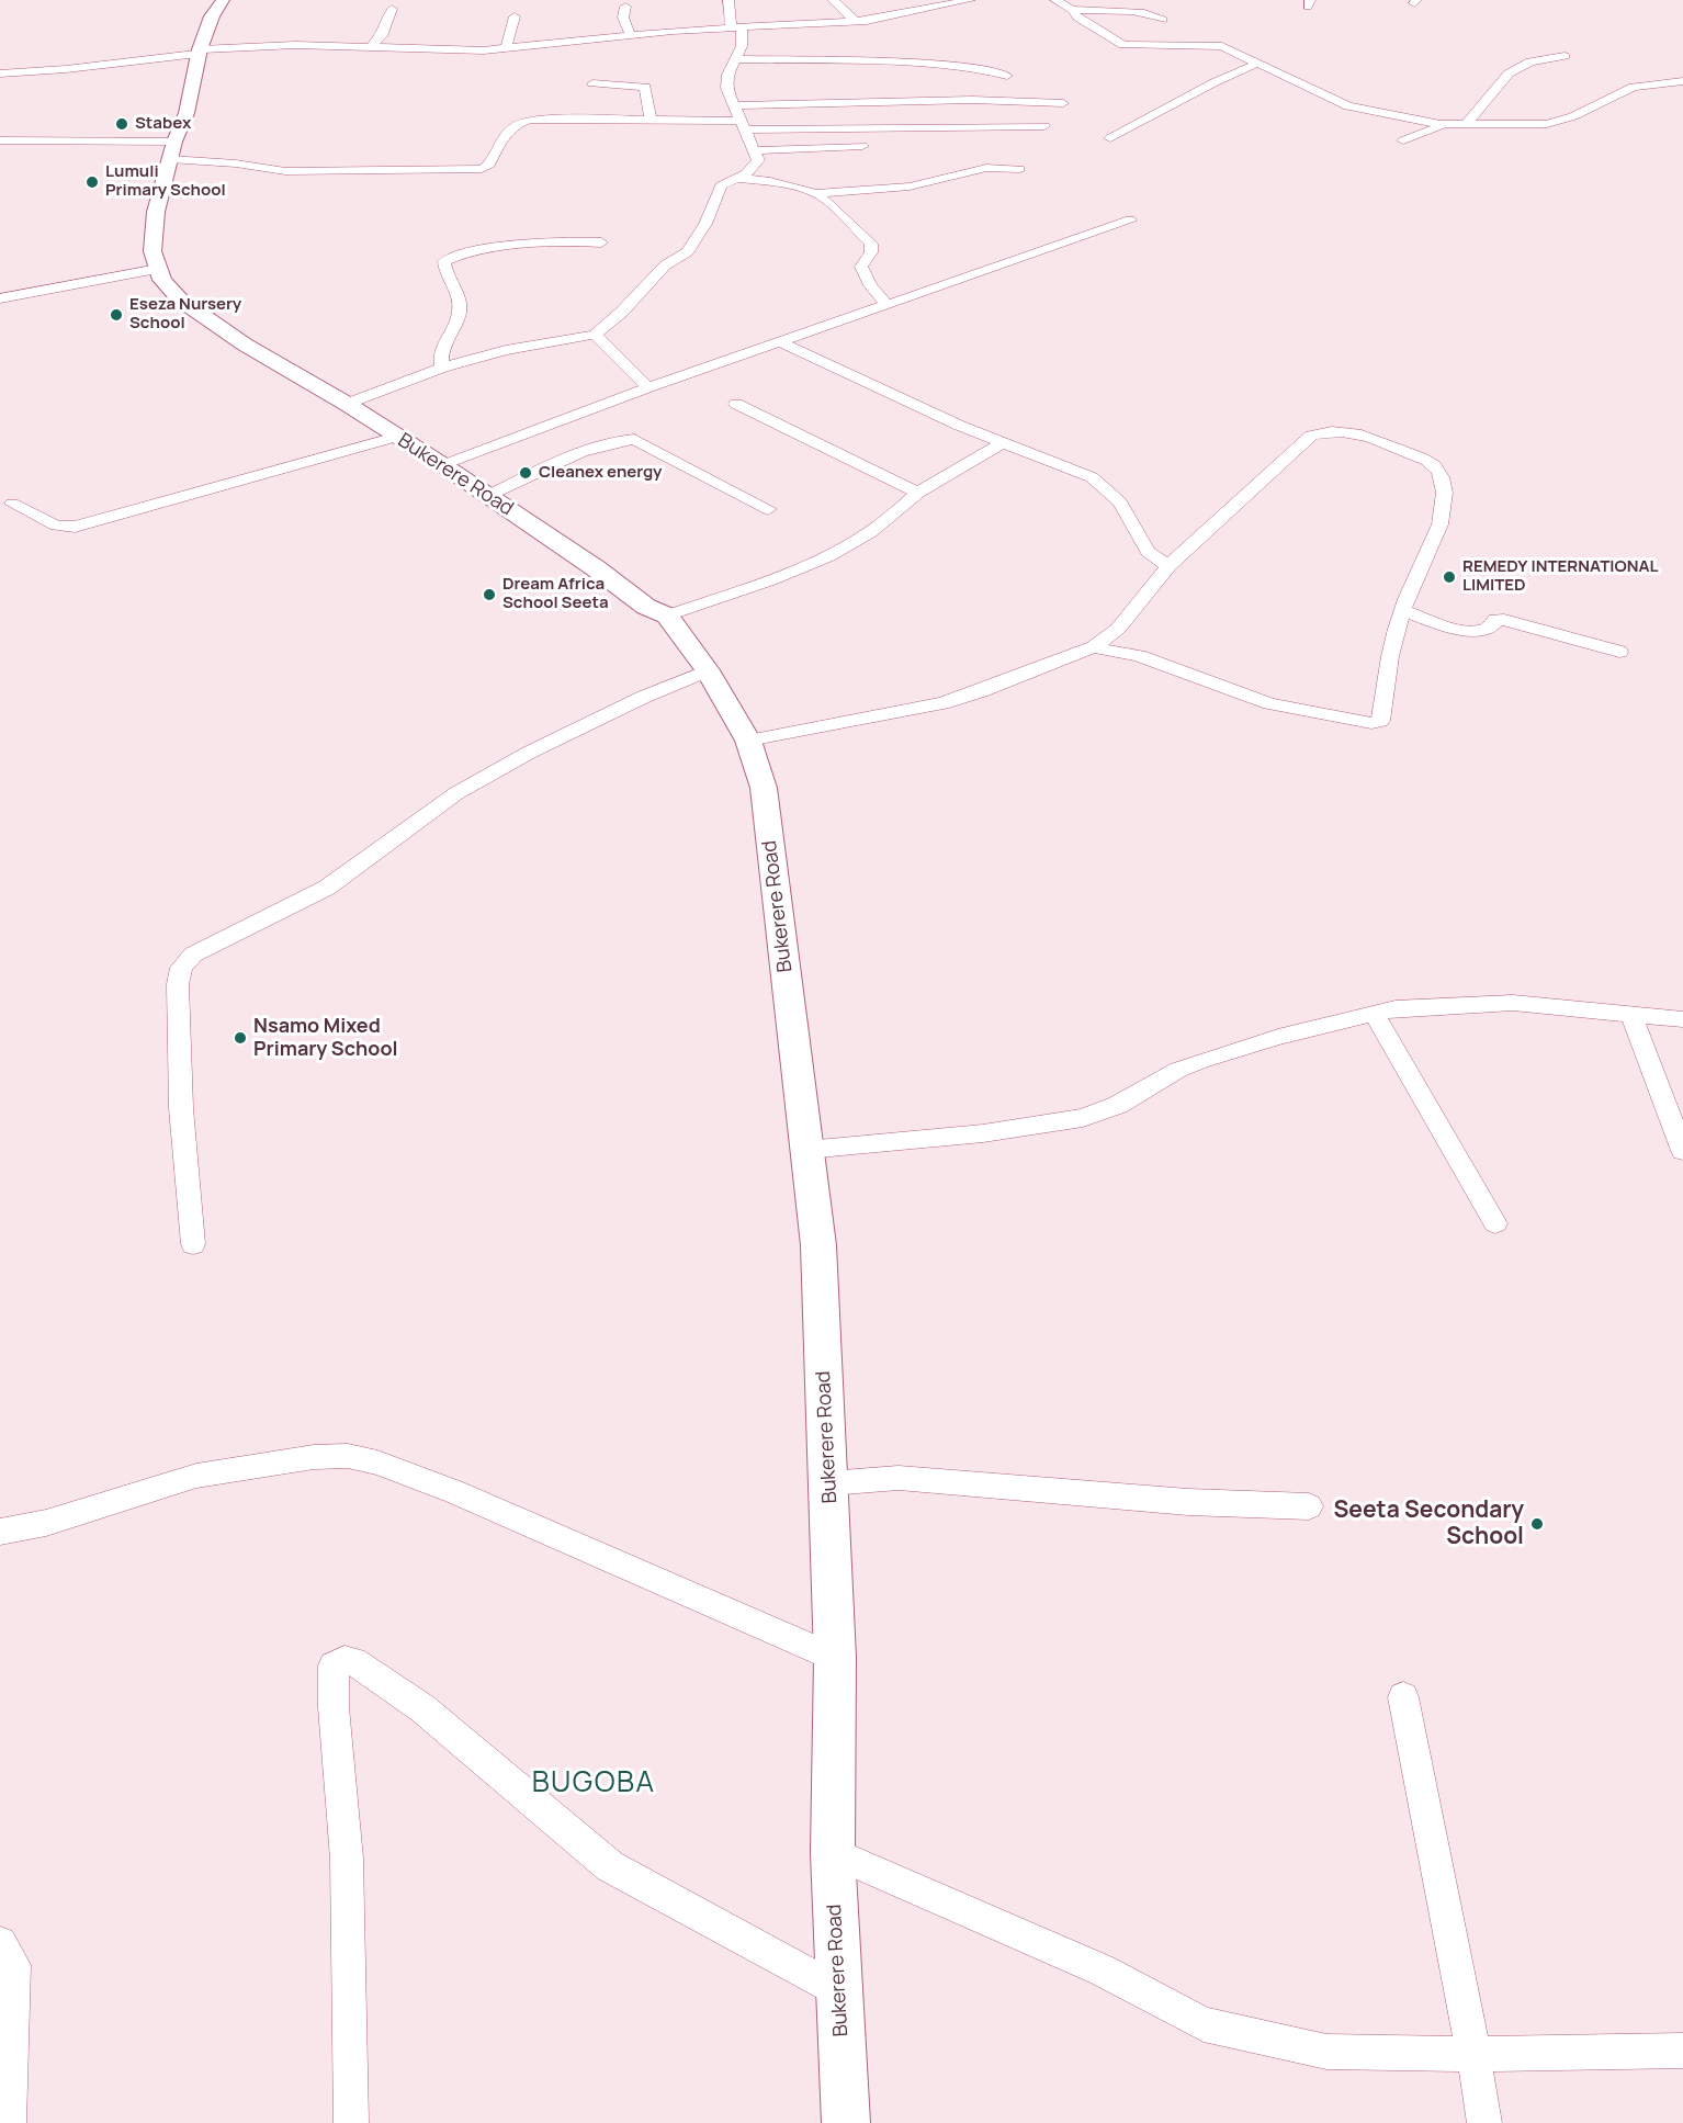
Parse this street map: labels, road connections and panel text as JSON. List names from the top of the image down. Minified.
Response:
{"streets":{"main road":["Bukerere Road"]},"districts":["BUGOBA"],"places":["Stabex","Lumuli Primary School","Eseza Nursery School","Cleanex energy","REMEDY INTERNATIONAL LIMITED","Dream Africa School Seeta","Nsamo Mixed Primary School","Seeta Secondary School"]}
